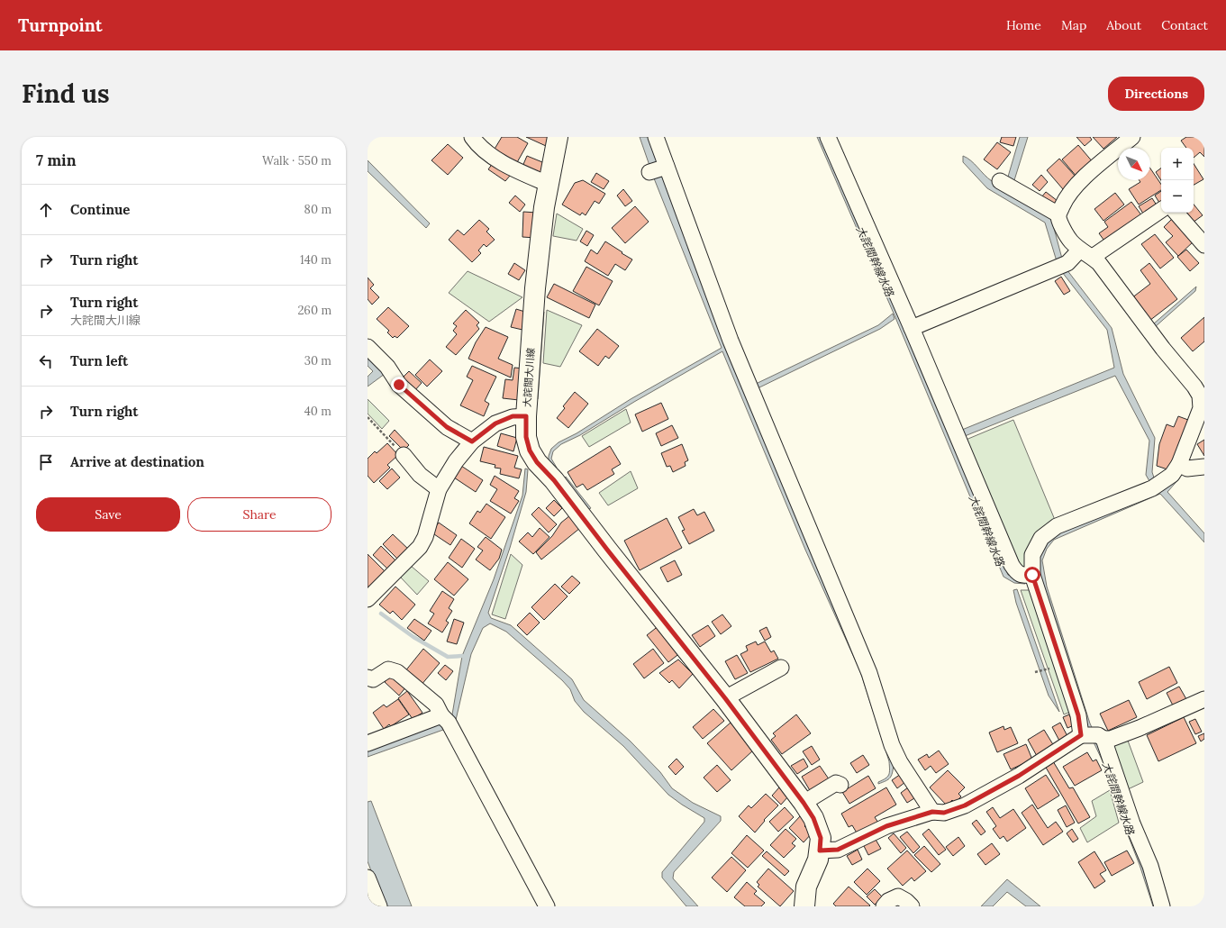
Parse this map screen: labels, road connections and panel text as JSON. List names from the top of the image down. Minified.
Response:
{"streets":{"main road":["大詫間大川線"]},"water":["大詫間幹線水路"],"north":"bottom right","page":{"header":"Turnpoint","nav":["Home","Map","About","Contact"],"buttons":["Directions",["Save","Share"]],"title":"Find us","heading":["7 min","Walk · 550 m"],"map_buttons":["+","−"],"list":[["Continue","80 m"],["Turn right","140 m"],["Turn right","大詫間大川線","260 m"],["Turn left","30 m"],["Turn right","40 m"],"Arrive at destination"]}}
